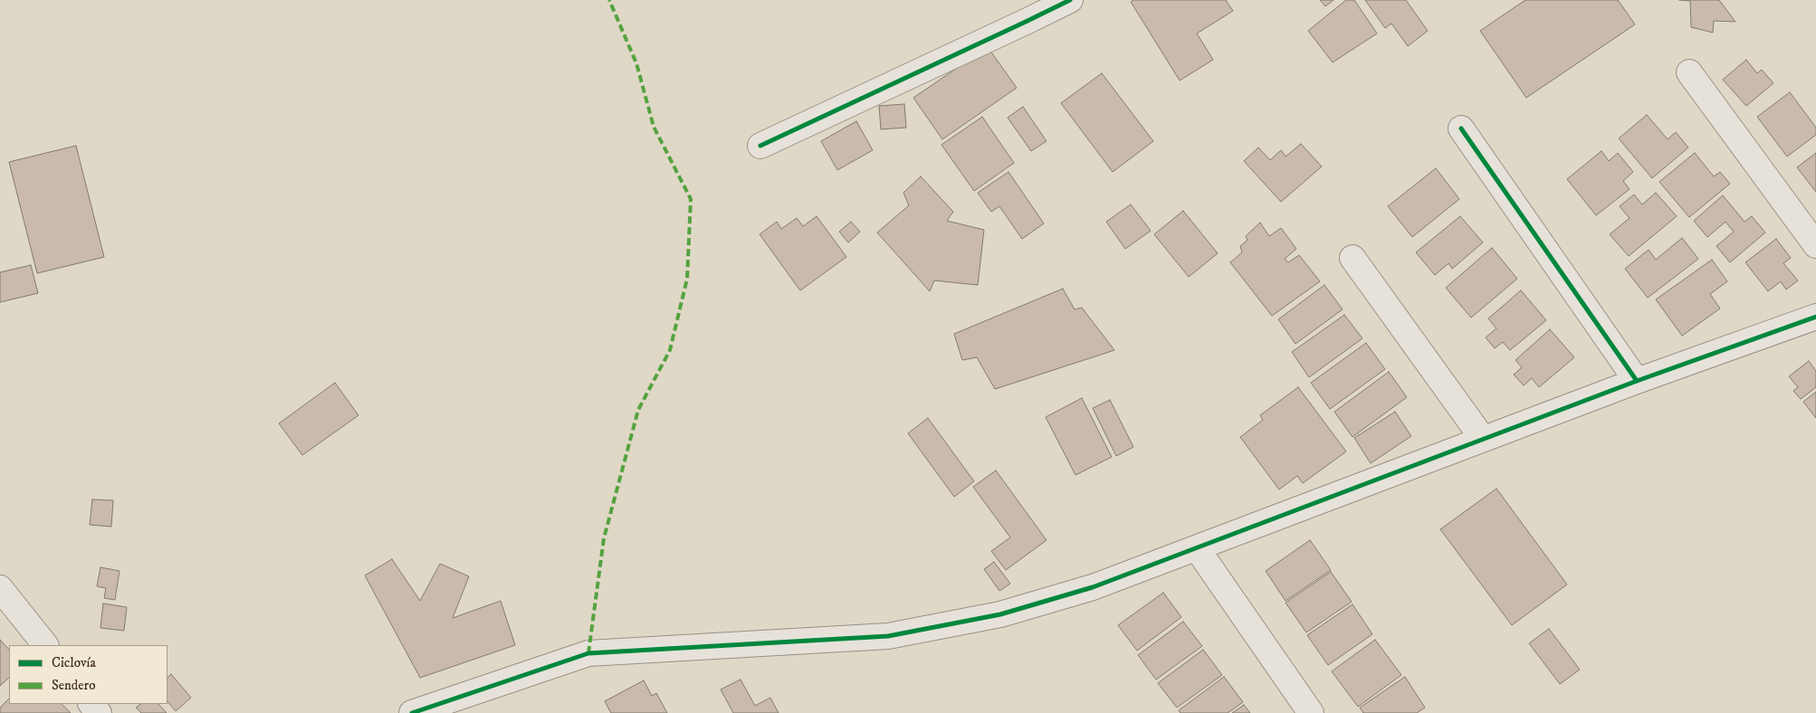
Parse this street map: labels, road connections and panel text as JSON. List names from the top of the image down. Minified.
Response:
{"legend":["Ciclovía","Sendero"]}
